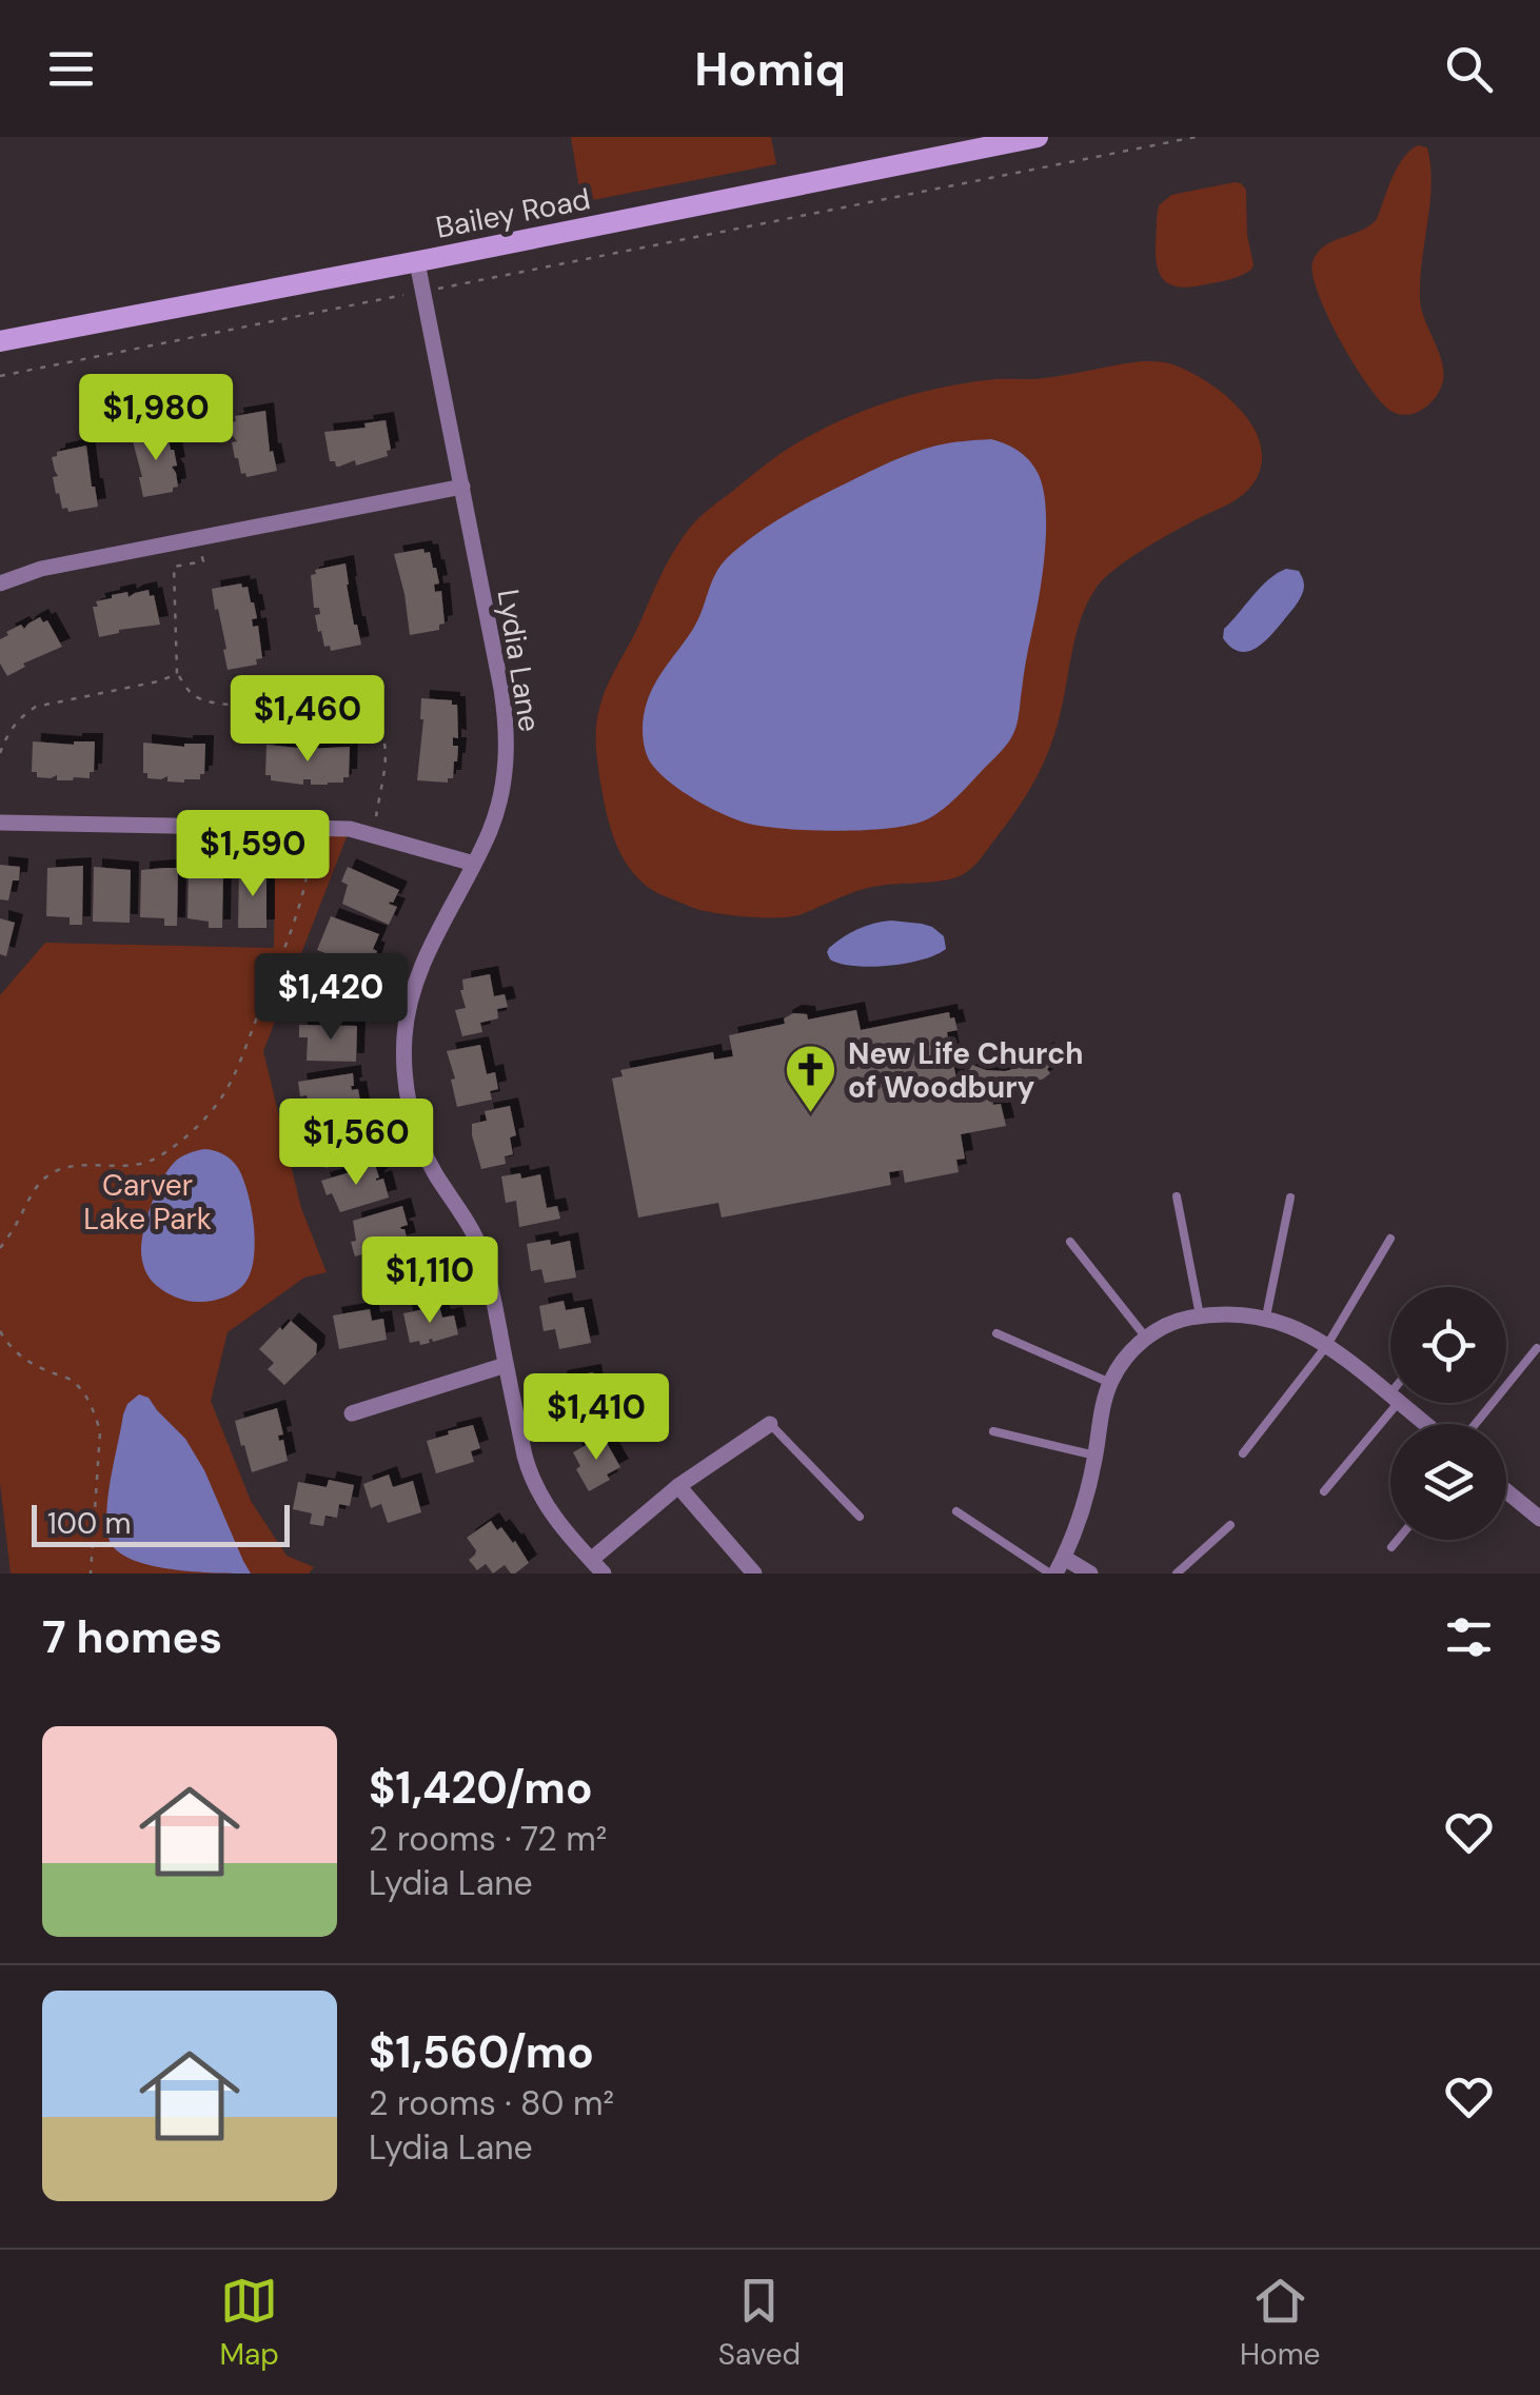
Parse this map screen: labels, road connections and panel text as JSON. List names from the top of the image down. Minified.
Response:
{"streets":{"main road":["Bailey Road"],"street":["Lydia Lane"]},"crossings":[["Bailey Road","Lydia Lane"]],"parks":["Carver Lake Park"],"places":{"church":["New Life Church of Woodbury"]},"scale_bar":"100 m","page":{"header":"Homiq","price":["$1,980","$1,460","$1,590","$1,420","$1,560","$1,110","$1,410"],"scale":"100 m","heading":"7 homes","list":[{"name":"$1,420/mo","note":"2 rooms · 72 m² · Lydia Lane"},{"name":"$1,560/mo","note":"2 rooms · 80 m² · Lydia Lane"}],"tabs":["Map","Saved","Home"]}}
